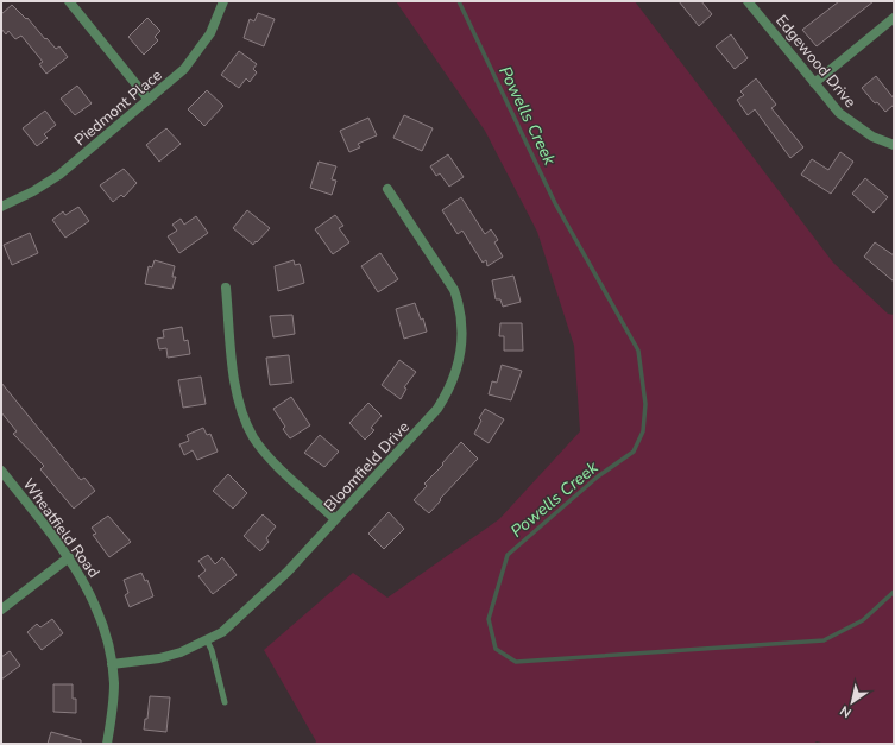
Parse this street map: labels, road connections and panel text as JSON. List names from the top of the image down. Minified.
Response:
{"streets":{"street":["Edgewood Drive","Piedmont Place","Bloomfield Drive","Wheatfield Road"]},"crossings":[["Bloomfield Drive","Wheatfield Road"]],"water":["Powells Creek"],"north":"bottom left"}
